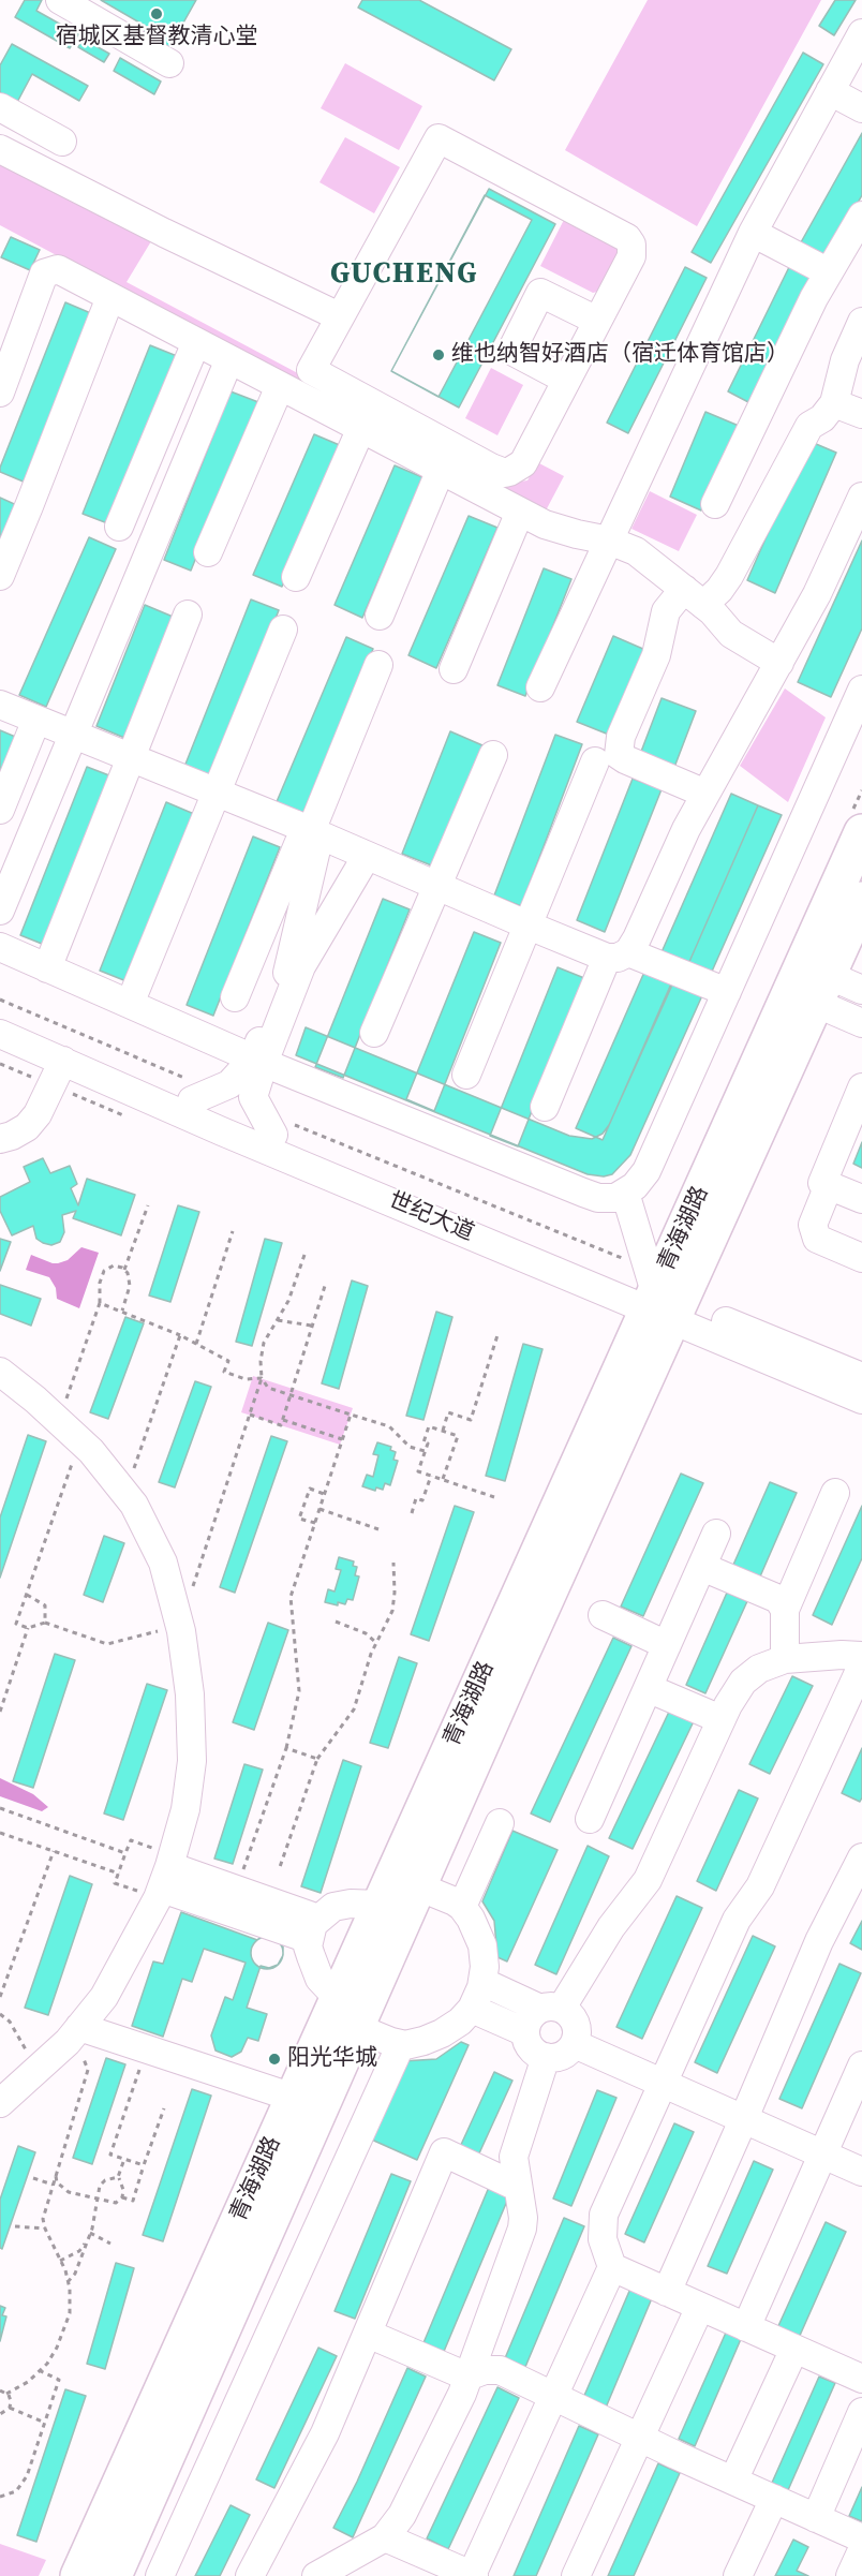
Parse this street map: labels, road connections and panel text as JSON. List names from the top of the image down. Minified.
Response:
{"streets":{"main road":["青海湖路"],"street":["世纪大道"]},"crossings":[["世纪大道","青海湖路"]],"districts":["GUCHENG"],"places":["宿城区基督教清心堂","维也纳智好酒店（宿迁体育馆店）","阳光华城"]}
